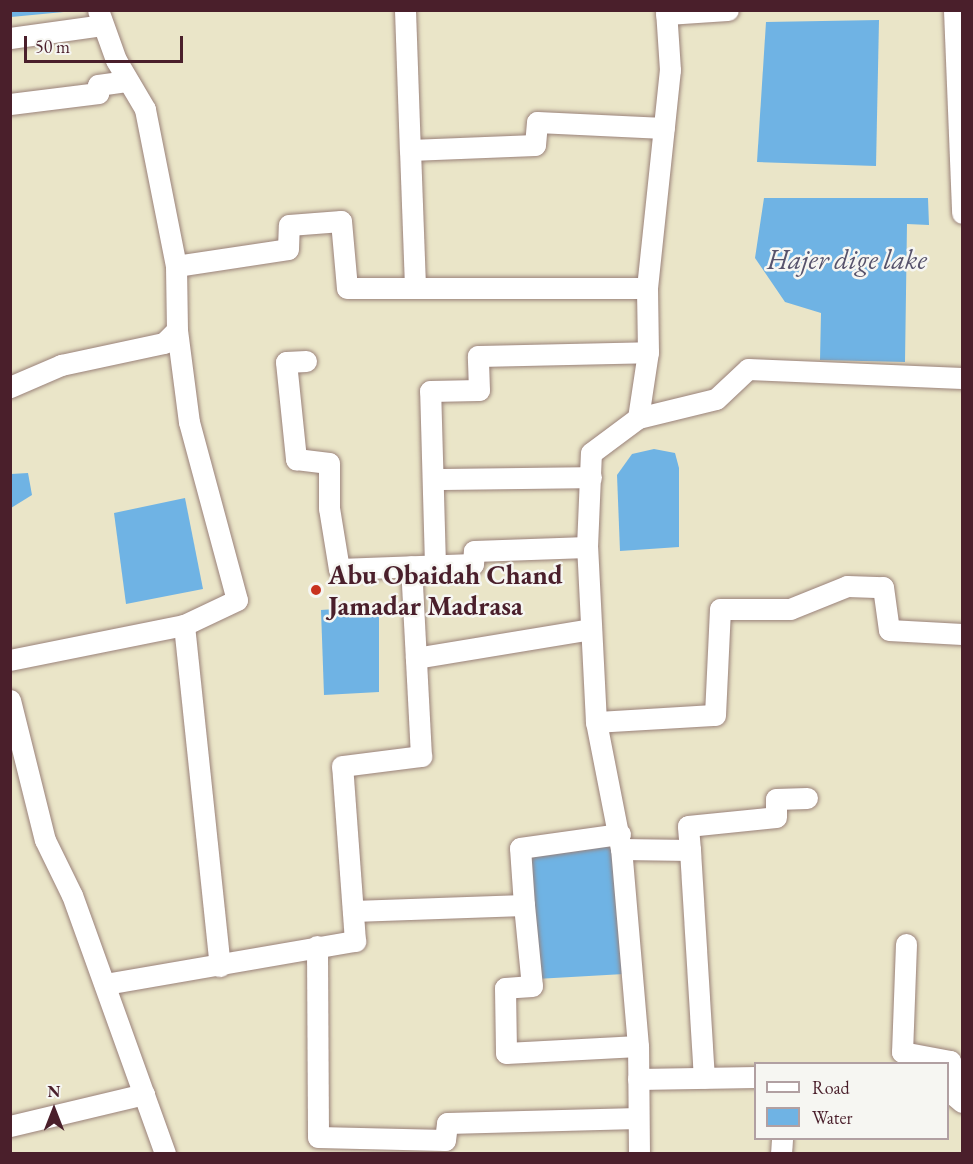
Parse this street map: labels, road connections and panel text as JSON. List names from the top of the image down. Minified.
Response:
{"water":["Hajer dige lake"],"places":["Abu Obaidah Chand Jamadar Madrasa"],"legend":["Road","Water"],"scale_bar":"50 m","north":"top"}
